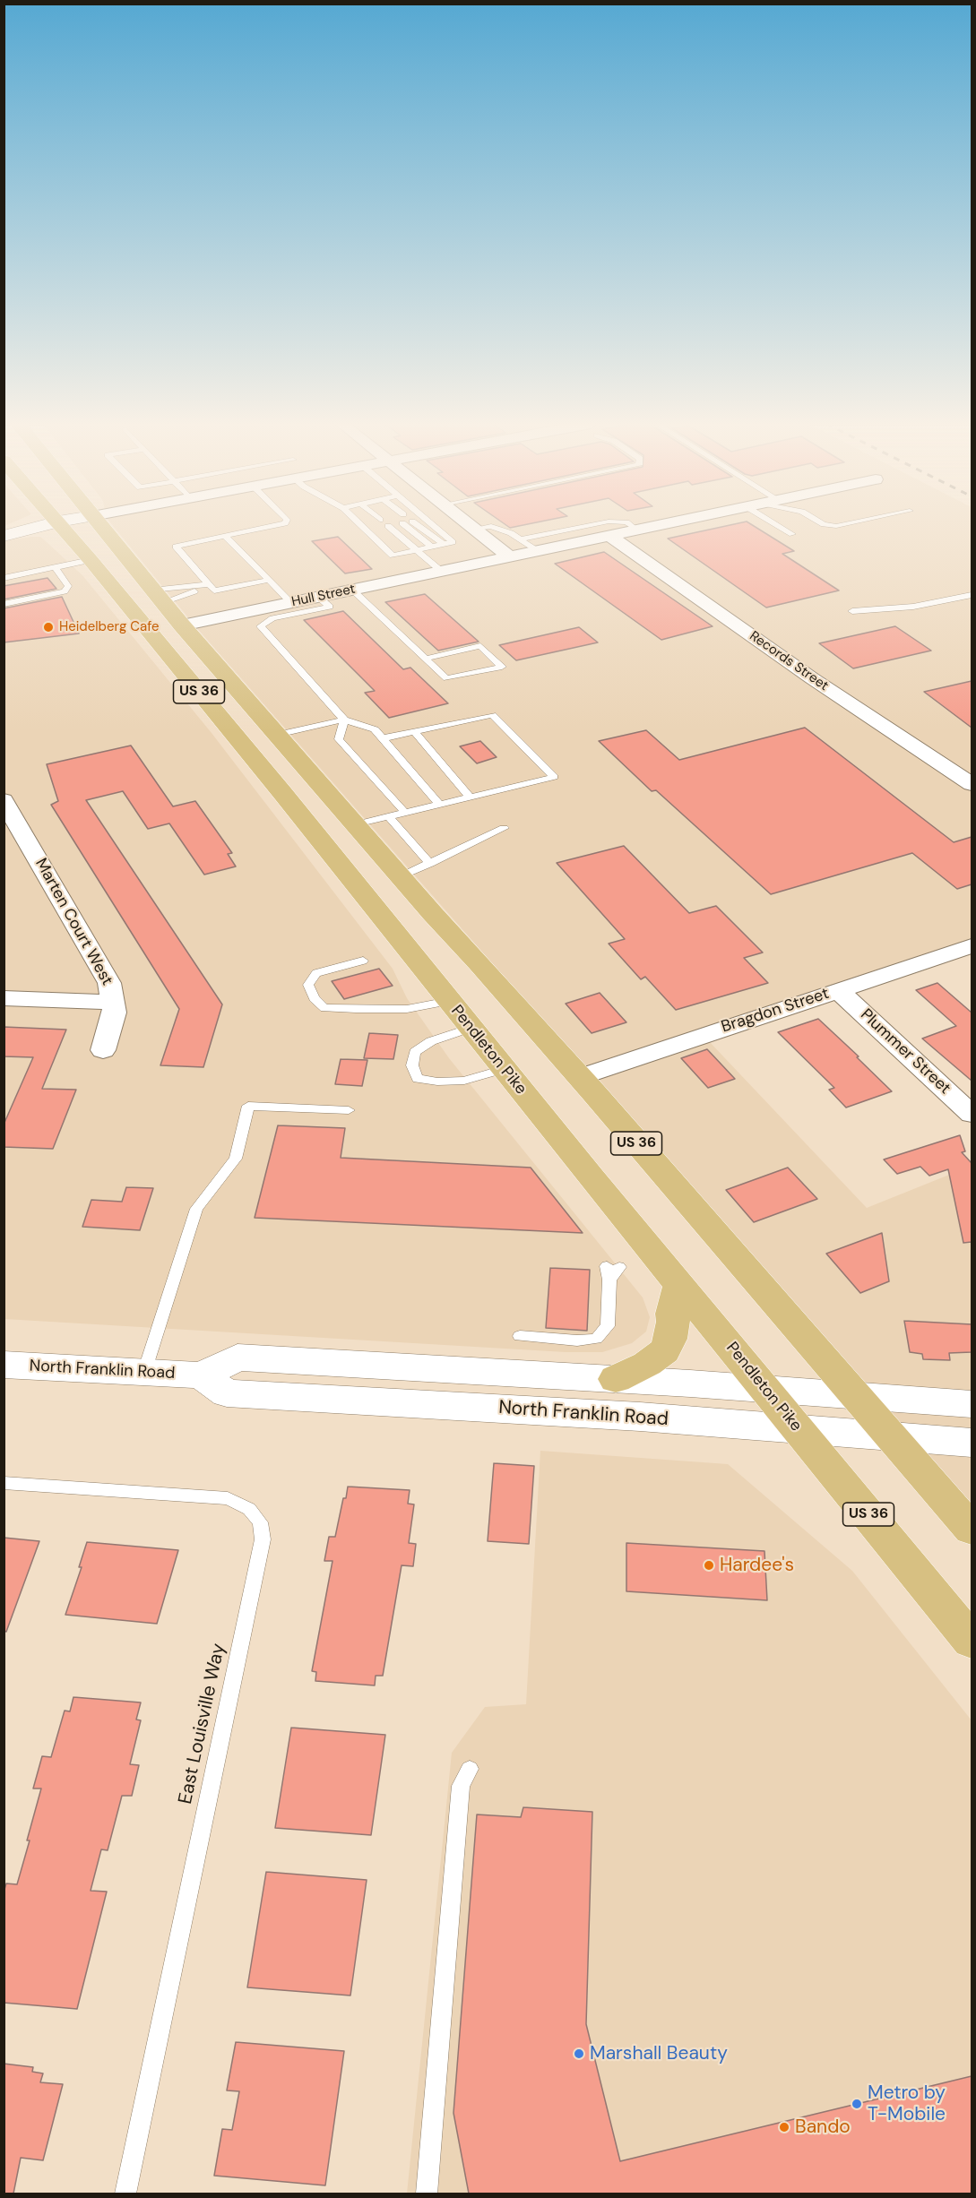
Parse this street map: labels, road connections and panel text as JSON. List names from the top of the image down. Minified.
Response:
{"streets":{"main road":["US 36","Pendleton Pike","North Franklin Road"],"street":["Hull Street","Records Street","Marten Court West","Bragdon Street","Plummer Street"],"lane":["East Louisville Way"]},"crossings":[["Hull Street","Records Street"],["Hull Street","US 36"],["US 36","Bragdon Street"],["US 36","North Franklin Road"],["Bragdon Street","Plummer Street"],["Pendleton Pike","North Franklin Road"]],"places":["Heidelberg Cafe","Hardee's","Marshall Beauty","Metro by T-Mobile","Bando"]}
